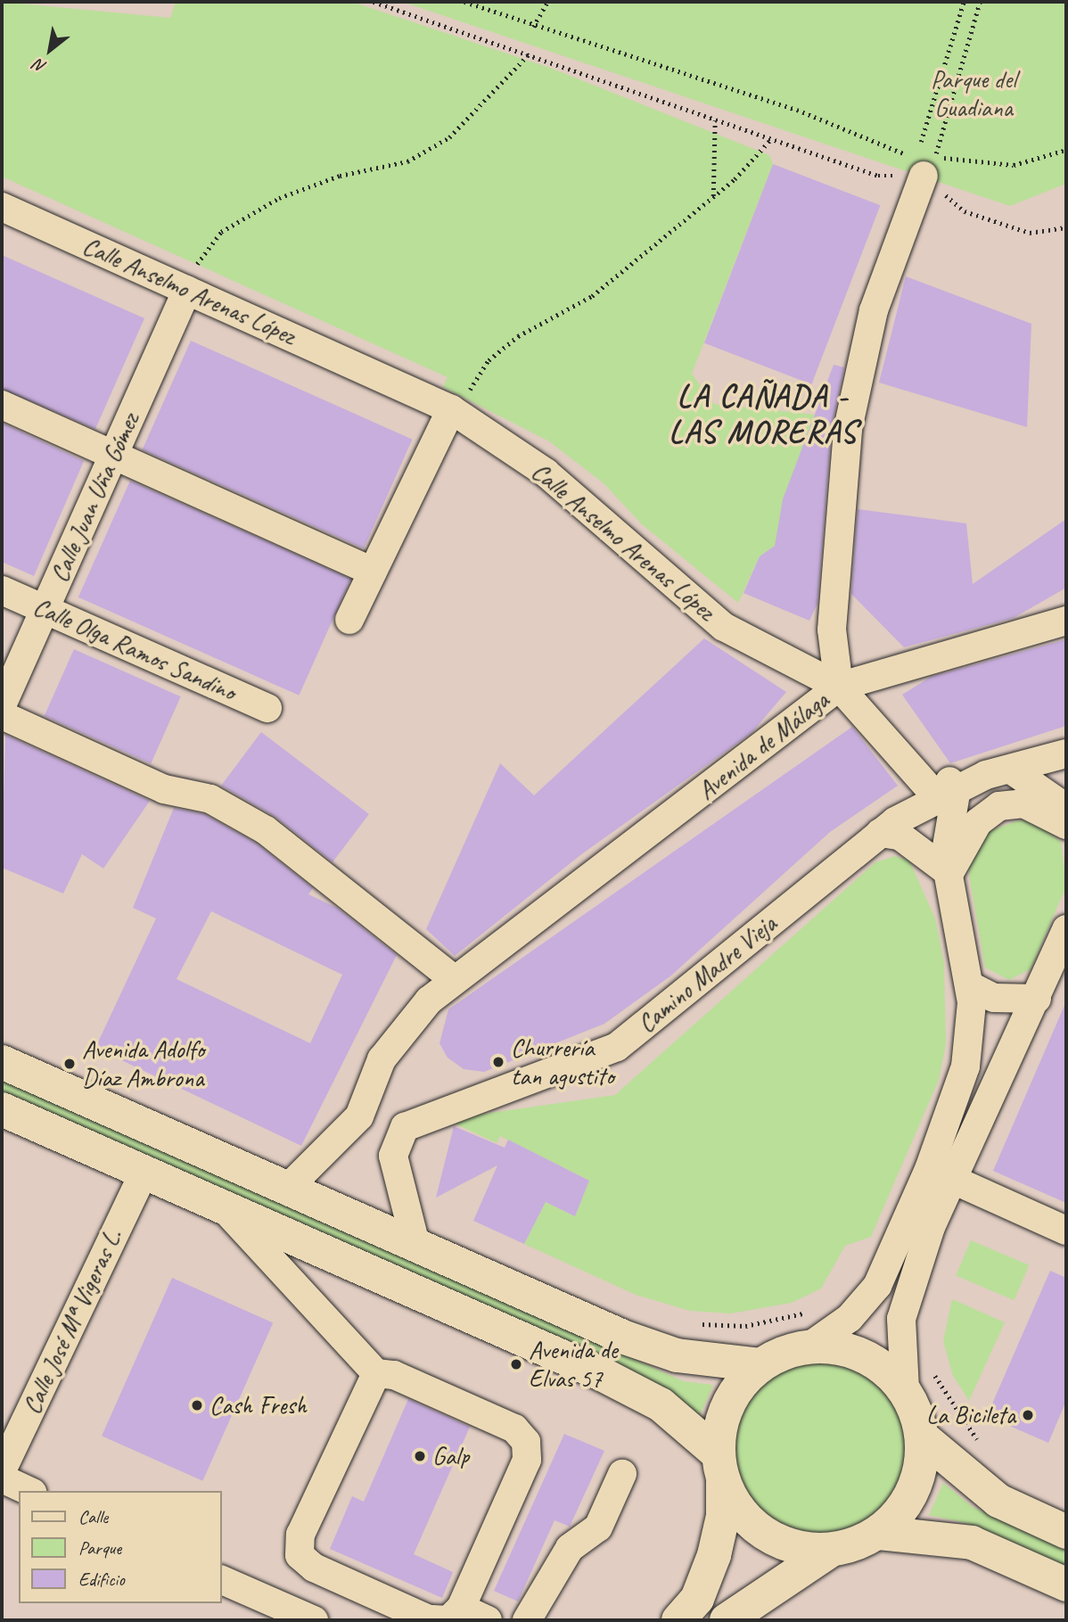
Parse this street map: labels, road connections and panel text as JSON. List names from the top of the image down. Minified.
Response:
{"streets":{"street":["Calle Anselmo Arenas López","Calle Juan Uña Gómez","Calle Olga Ramos Sandino","Avenida de Málaga","Camino Madre Vieja","Calle José Mª Vigeras L."]},"crossings":[["Calle Anselmo Arenas López","Calle Juan Uña Gómez"],["Calle Anselmo Arenas López","Avenida de Málaga"],["Calle Anselmo Arenas López","Camino Madre Vieja"],["Calle Juan Uña Gómez","Calle Olga Ramos Sandino"]],"districts":["LA CAÑADA - LAS MORERAS"],"parks":["Parque del Guadiana"],"places":["Churrería tan agustito","Avenida Adolfo Díaz Ambrona","Avenida de Elvas 57","Cash Fresh","La Bicileta","Galp"],"legend":["Calle","Parque","Edificio"],"north":"bottom left"}
